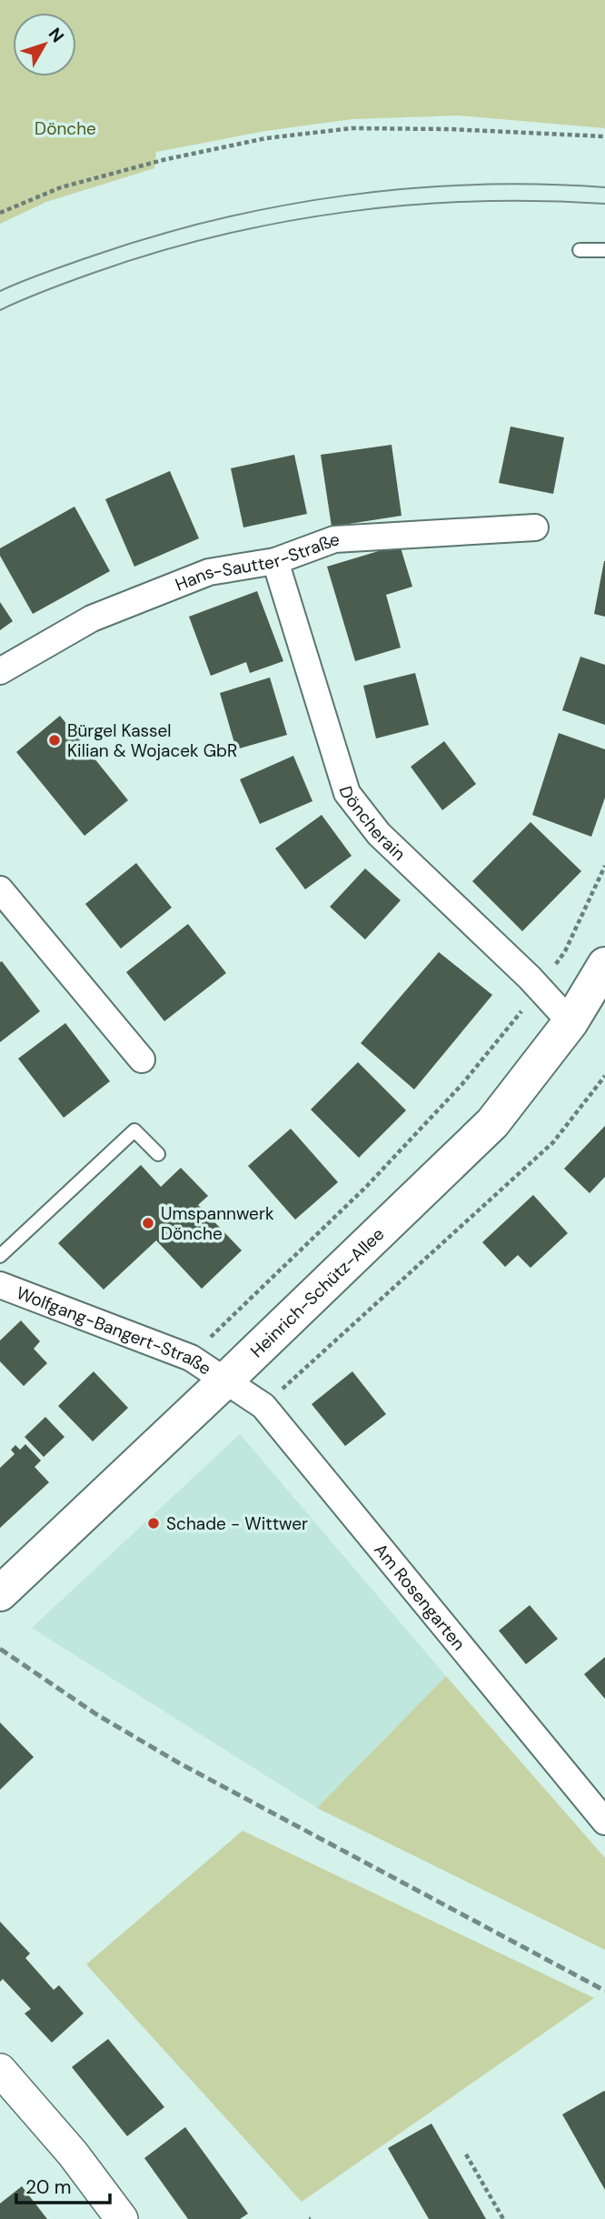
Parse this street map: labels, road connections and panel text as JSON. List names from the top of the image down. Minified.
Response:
{"streets":{"main road":["Heinrich-Schütz-Allee"],"street":["Hans-Sautter-Straße","Döncherain","Wolfgang-Bangert-Straße","Am Rosengarten"]},"crossings":[["Hans-Sautter-Straße","Döncherain"],["Döncherain","Heinrich-Schütz-Allee"],["Heinrich-Schütz-Allee","Wolfgang-Bangert-Straße"],["Heinrich-Schütz-Allee","Am Rosengarten"],["Wolfgang-Bangert-Straße","Am Rosengarten"]],"parks":["Dönche"],"places":["Bürgel Kassel Kilian & Wojacek GbR","Umspannwerk Dönche","Schade - Wittwer"],"scale_bar":"20 m","north":"top right"}
